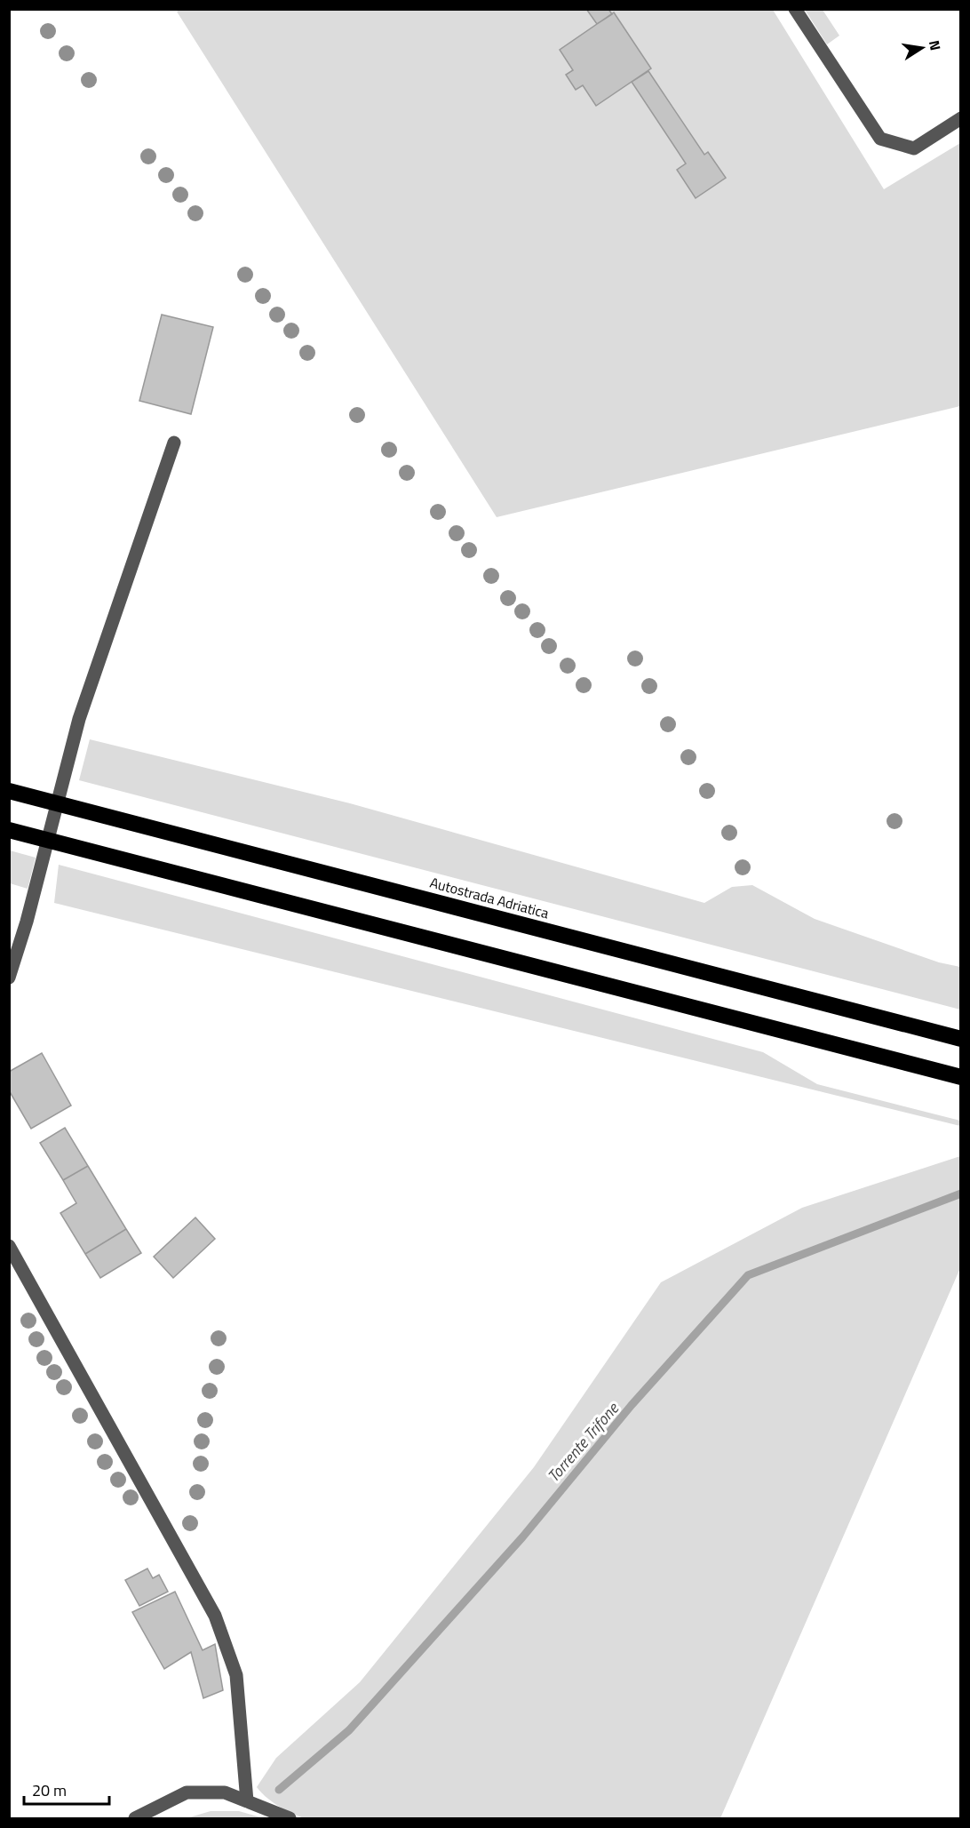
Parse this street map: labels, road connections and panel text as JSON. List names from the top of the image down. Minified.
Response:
{"streets":{"highway":["Autostrada Adriatica"]},"water":["Torrente Trifone"],"scale_bar":"20 m","north":"right"}
